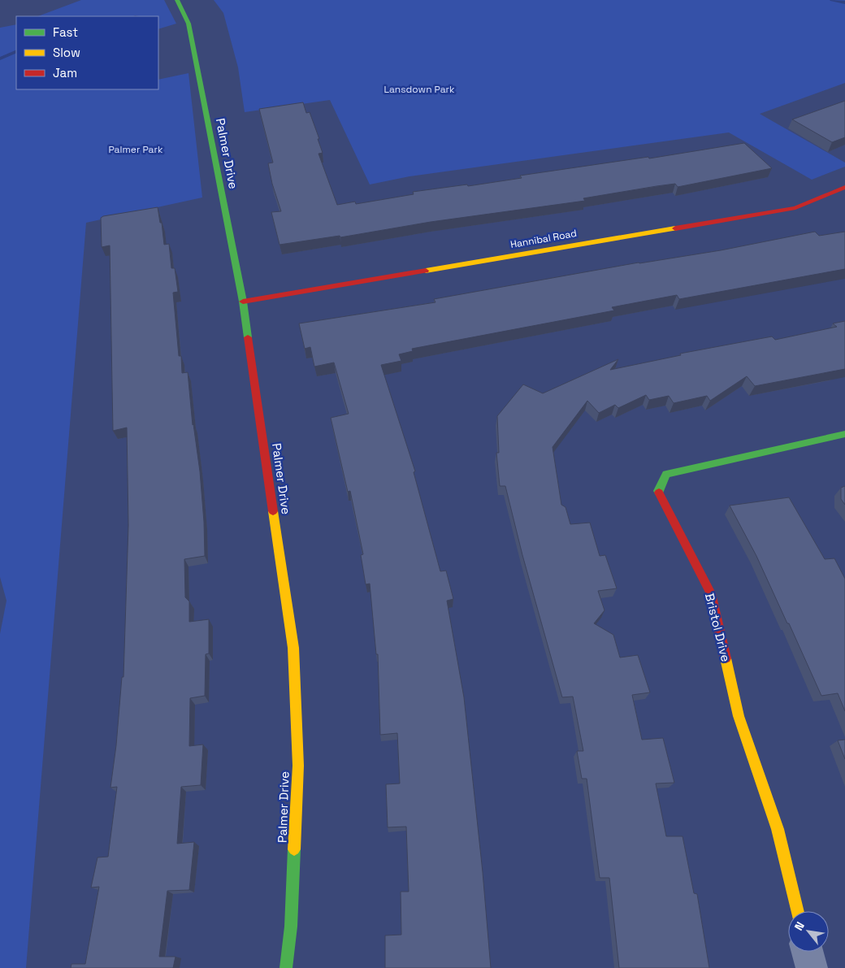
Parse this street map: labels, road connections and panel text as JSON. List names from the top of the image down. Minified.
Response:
{"streets":{"street":["Palmer Drive","Hannibal Road","Bristol Drive"]},"crossings":[["Palmer Drive","Hannibal Road"]],"parks":["Lansdown Park","Palmer Park"],"legend":["Fast","Slow","Jam"],"north":"top left"}
